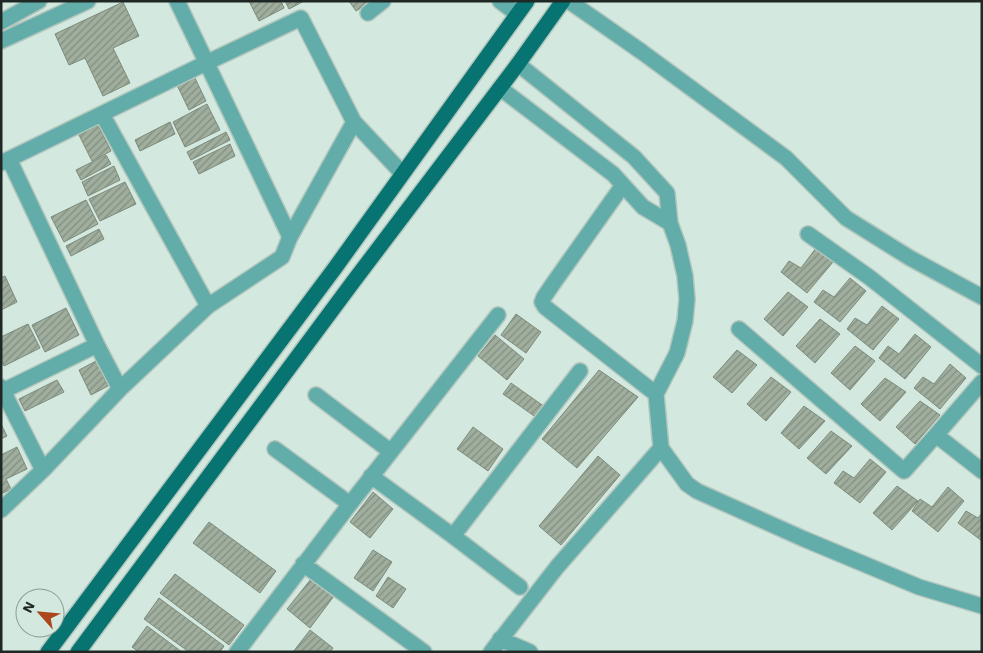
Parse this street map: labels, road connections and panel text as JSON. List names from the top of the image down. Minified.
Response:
{"north":"top left"}
